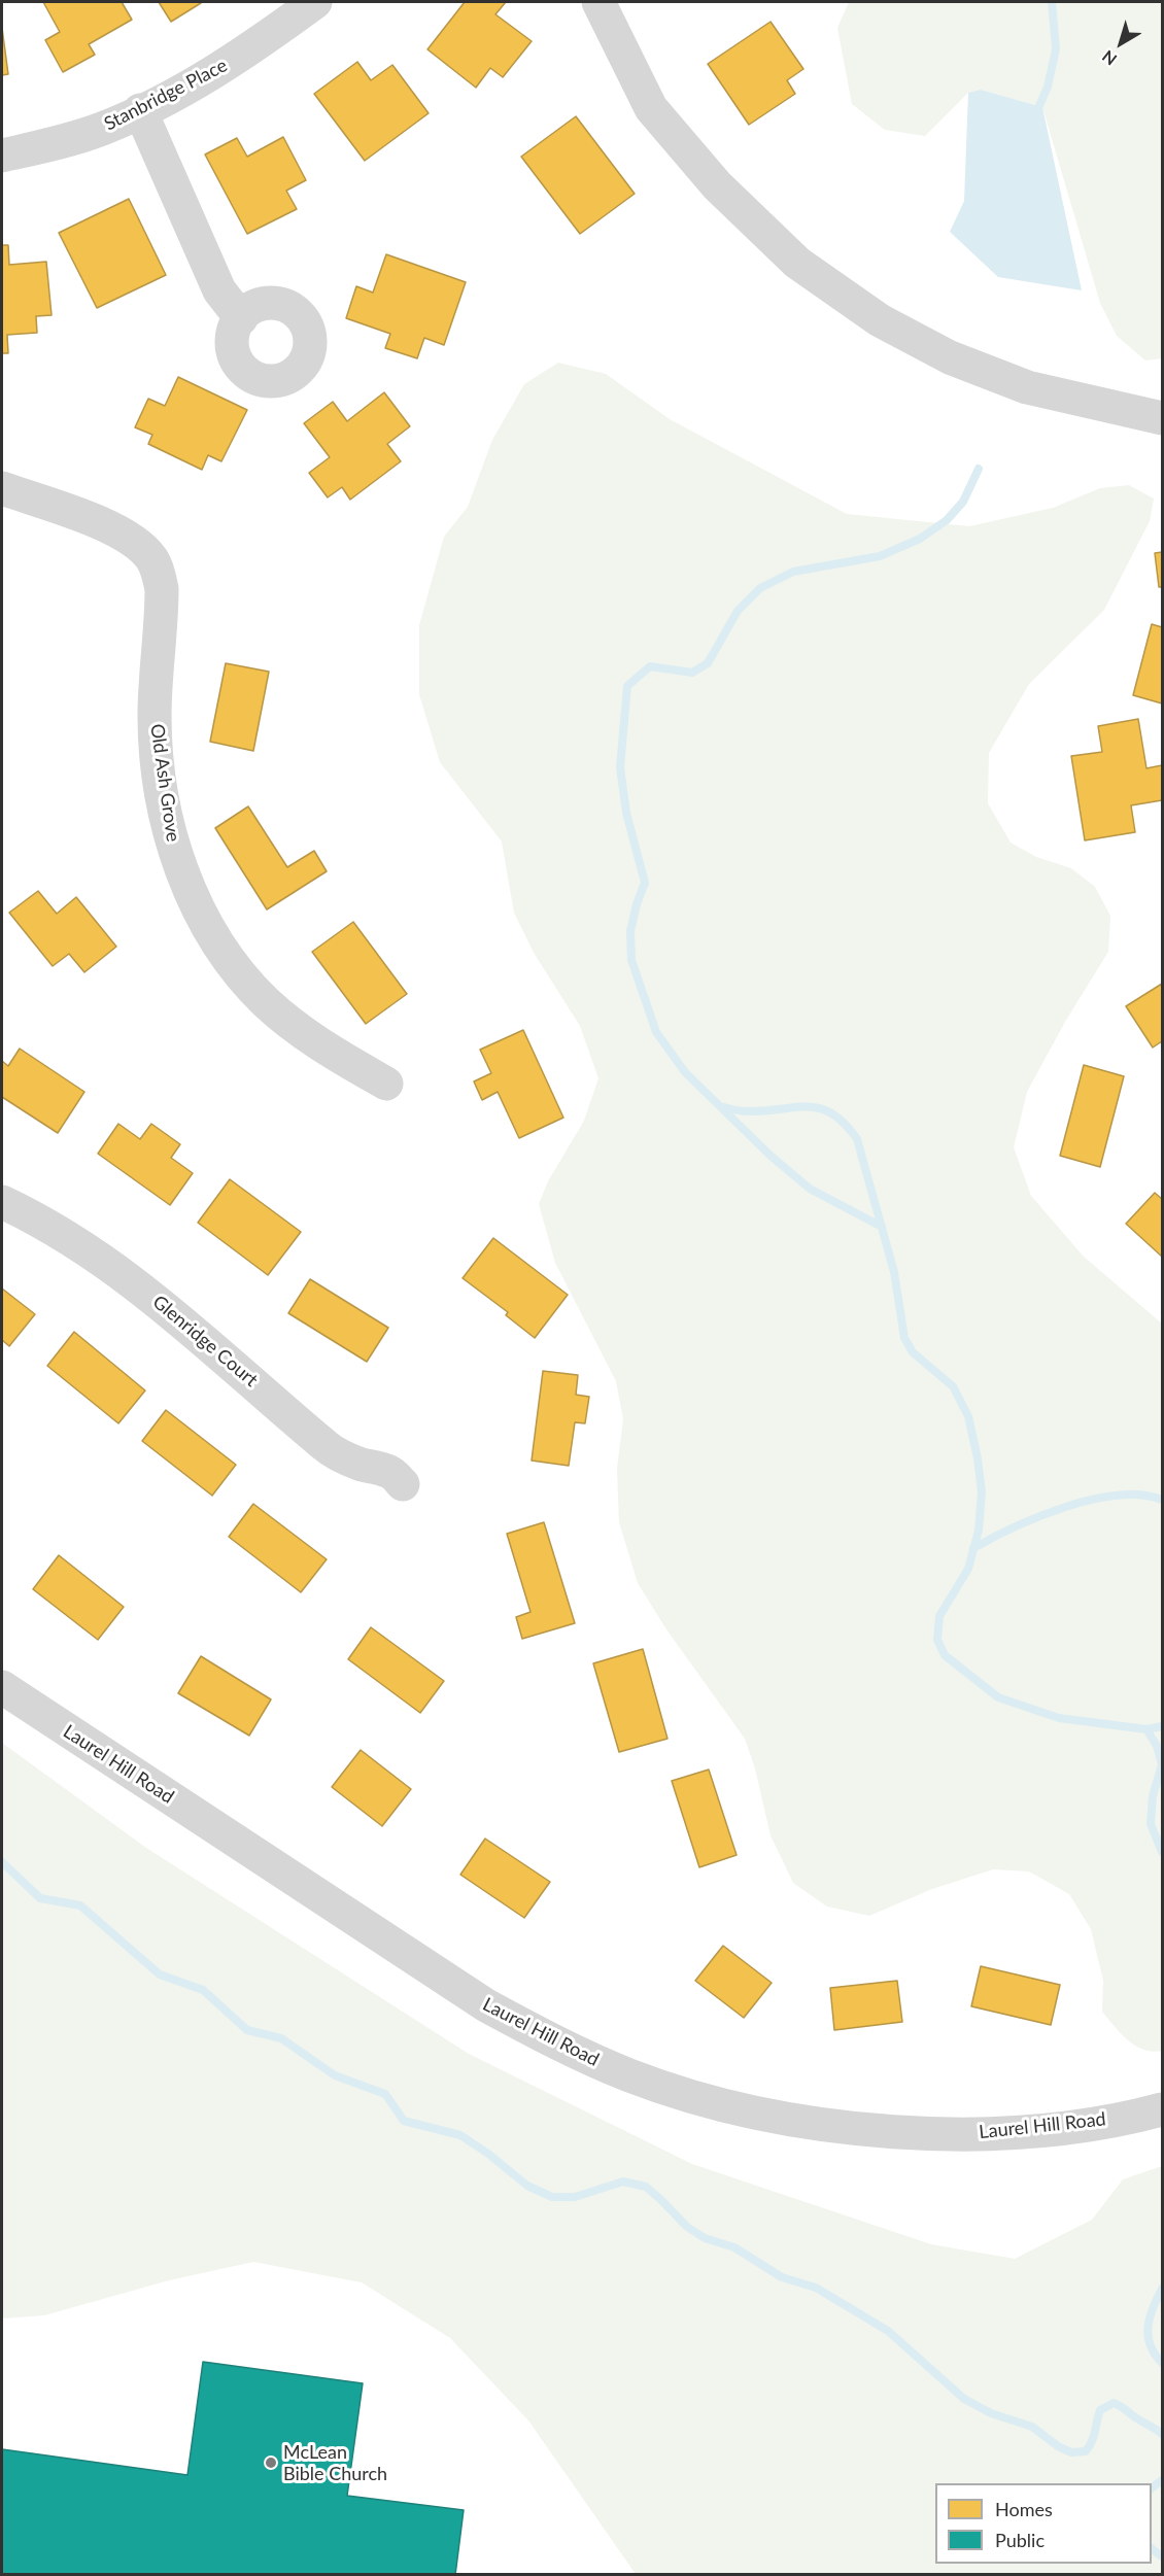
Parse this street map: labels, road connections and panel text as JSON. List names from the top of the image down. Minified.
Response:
{"streets":{"street":["Stanbridge Place","Old Ash Grove","Glenridge Court","Laurel Hill Road"]},"places":["McLean Bible Church"],"legend":["Homes","Public"],"north":"bottom left"}
